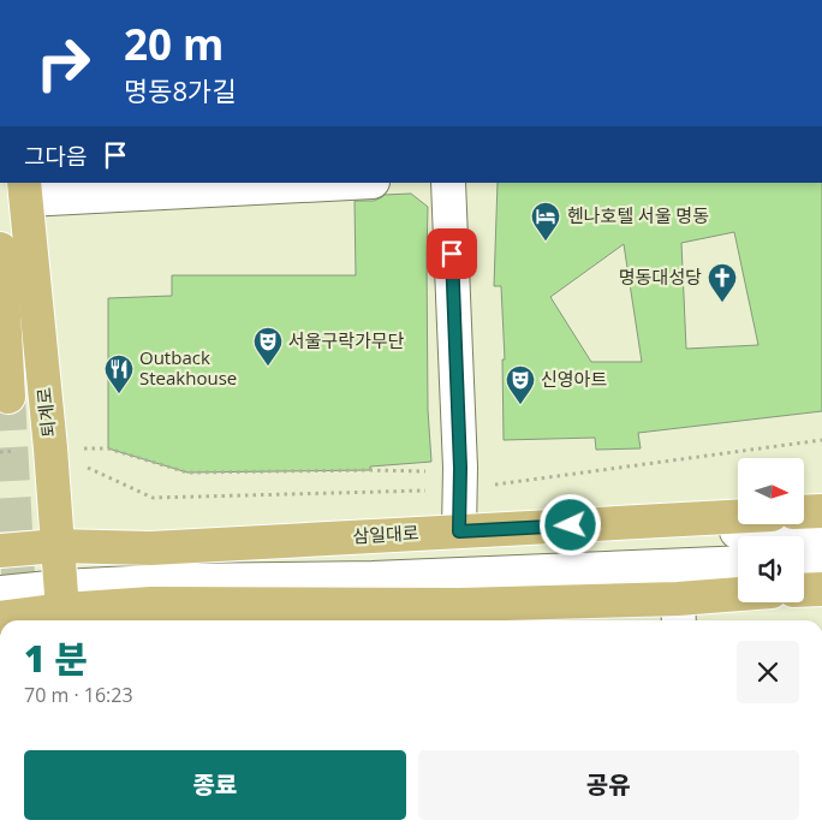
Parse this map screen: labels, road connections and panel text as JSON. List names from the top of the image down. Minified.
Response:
{"streets":{"main road":["퇴계로","삼일대로"]},"crossings":[["퇴계로","삼일대로"]],"places":{"hotel":["헨나호텔 서울 명동"],"church":["명동대성당"],"theatre":["서울구락가무단","신영아트"],"restaurant":["Outback Steakhouse"]},"north":"right","page":{"turn":["20 m","명동8가길"],"then":"그다음","heading":["1 분","70 m · 16:23"],"buttons":["종료","공유"]}}
